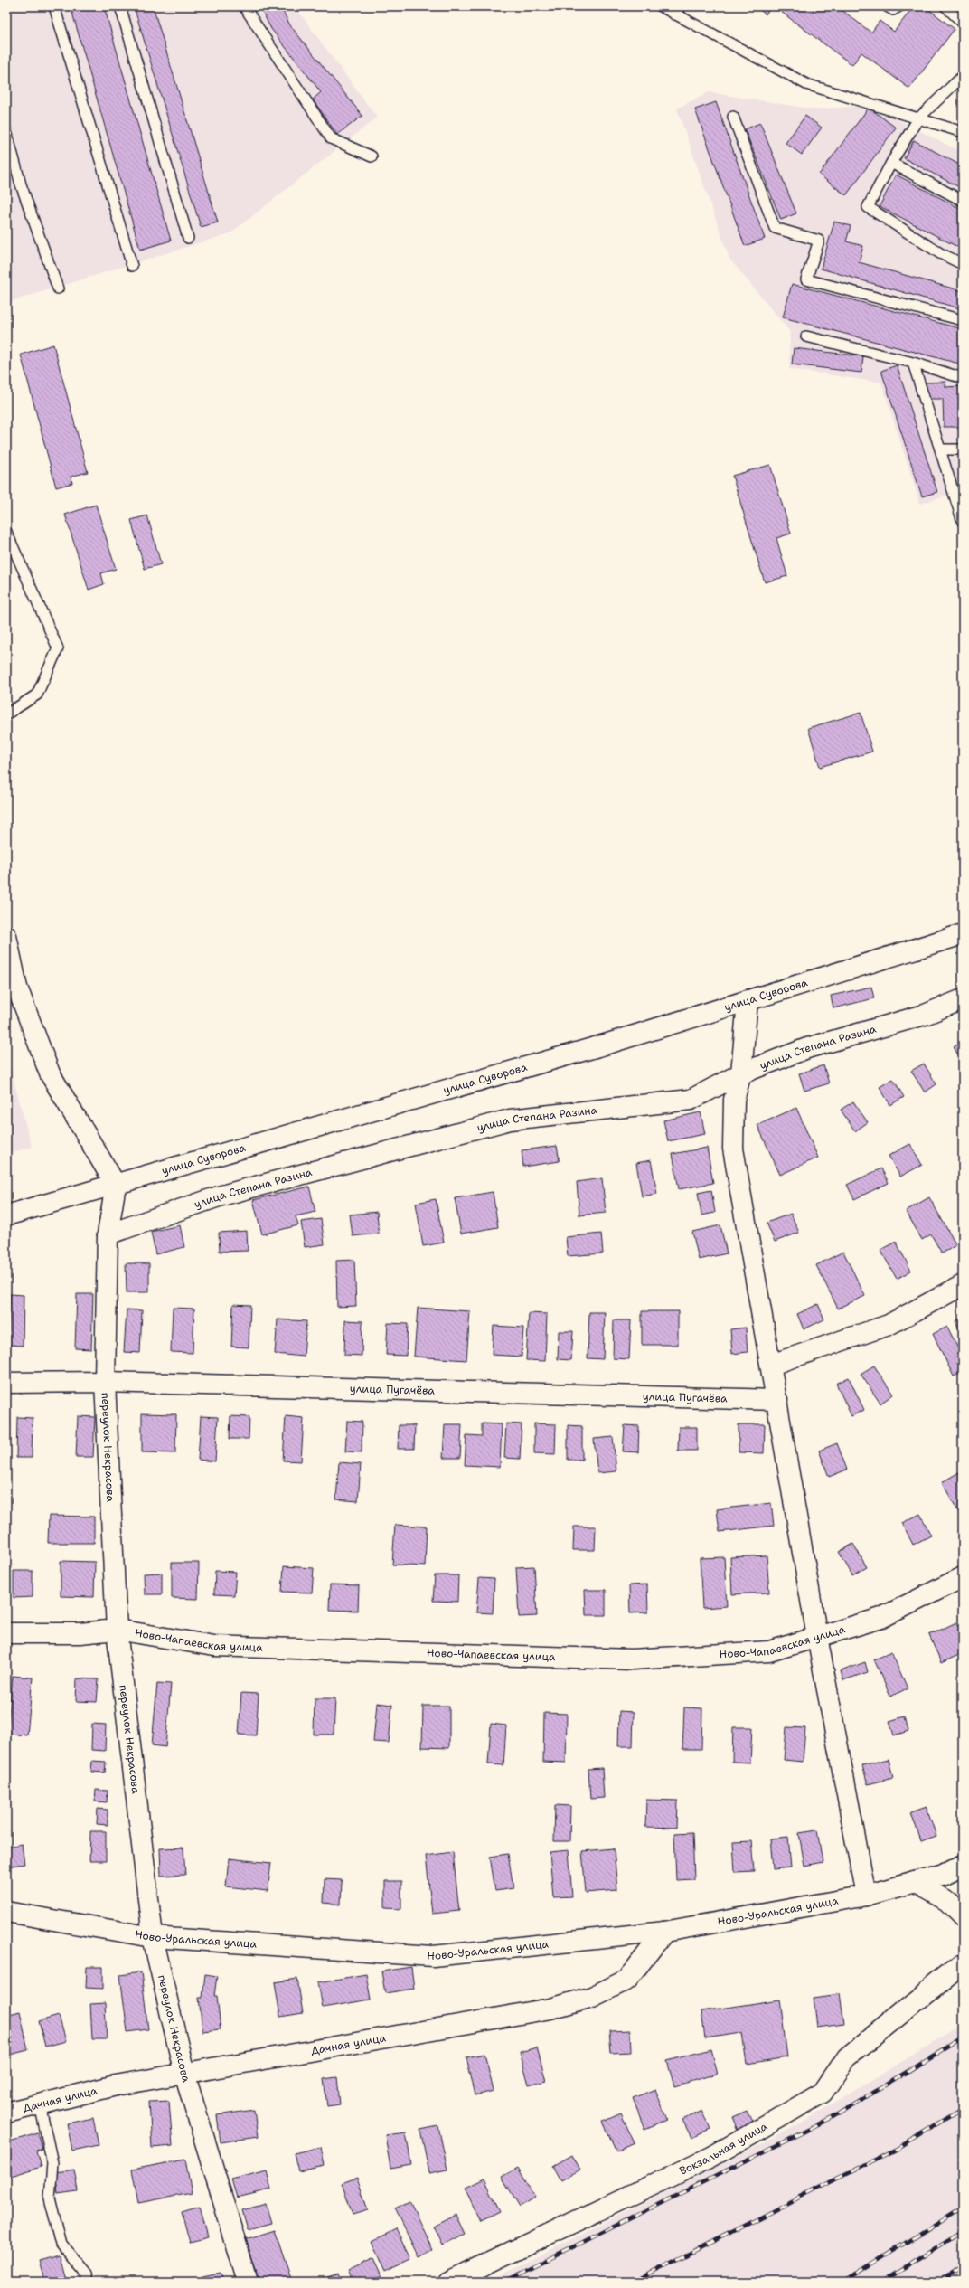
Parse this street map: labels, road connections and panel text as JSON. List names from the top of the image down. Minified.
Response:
{"streets":{"street":["улица Суворова","улица Степана Разина","улица Пугачёва","переулок Некрасова","Ново-Чапаевская улица","Ново-Уральская улица","Дачная улица","Вокзальная улица"]},"crossings":[["улица Суворова","переулок Некрасова"],["улица Степана Разина","переулок Некрасова"],["улица Пугачёва","переулок Некрасова"],["переулок Некрасова","Ново-Чапаевская улица"],["переулок Некрасова","Ново-Уральская улица"],["переулок Некрасова","Дачная улица"],["Ново-Уральская улица","Дачная улица"]]}
